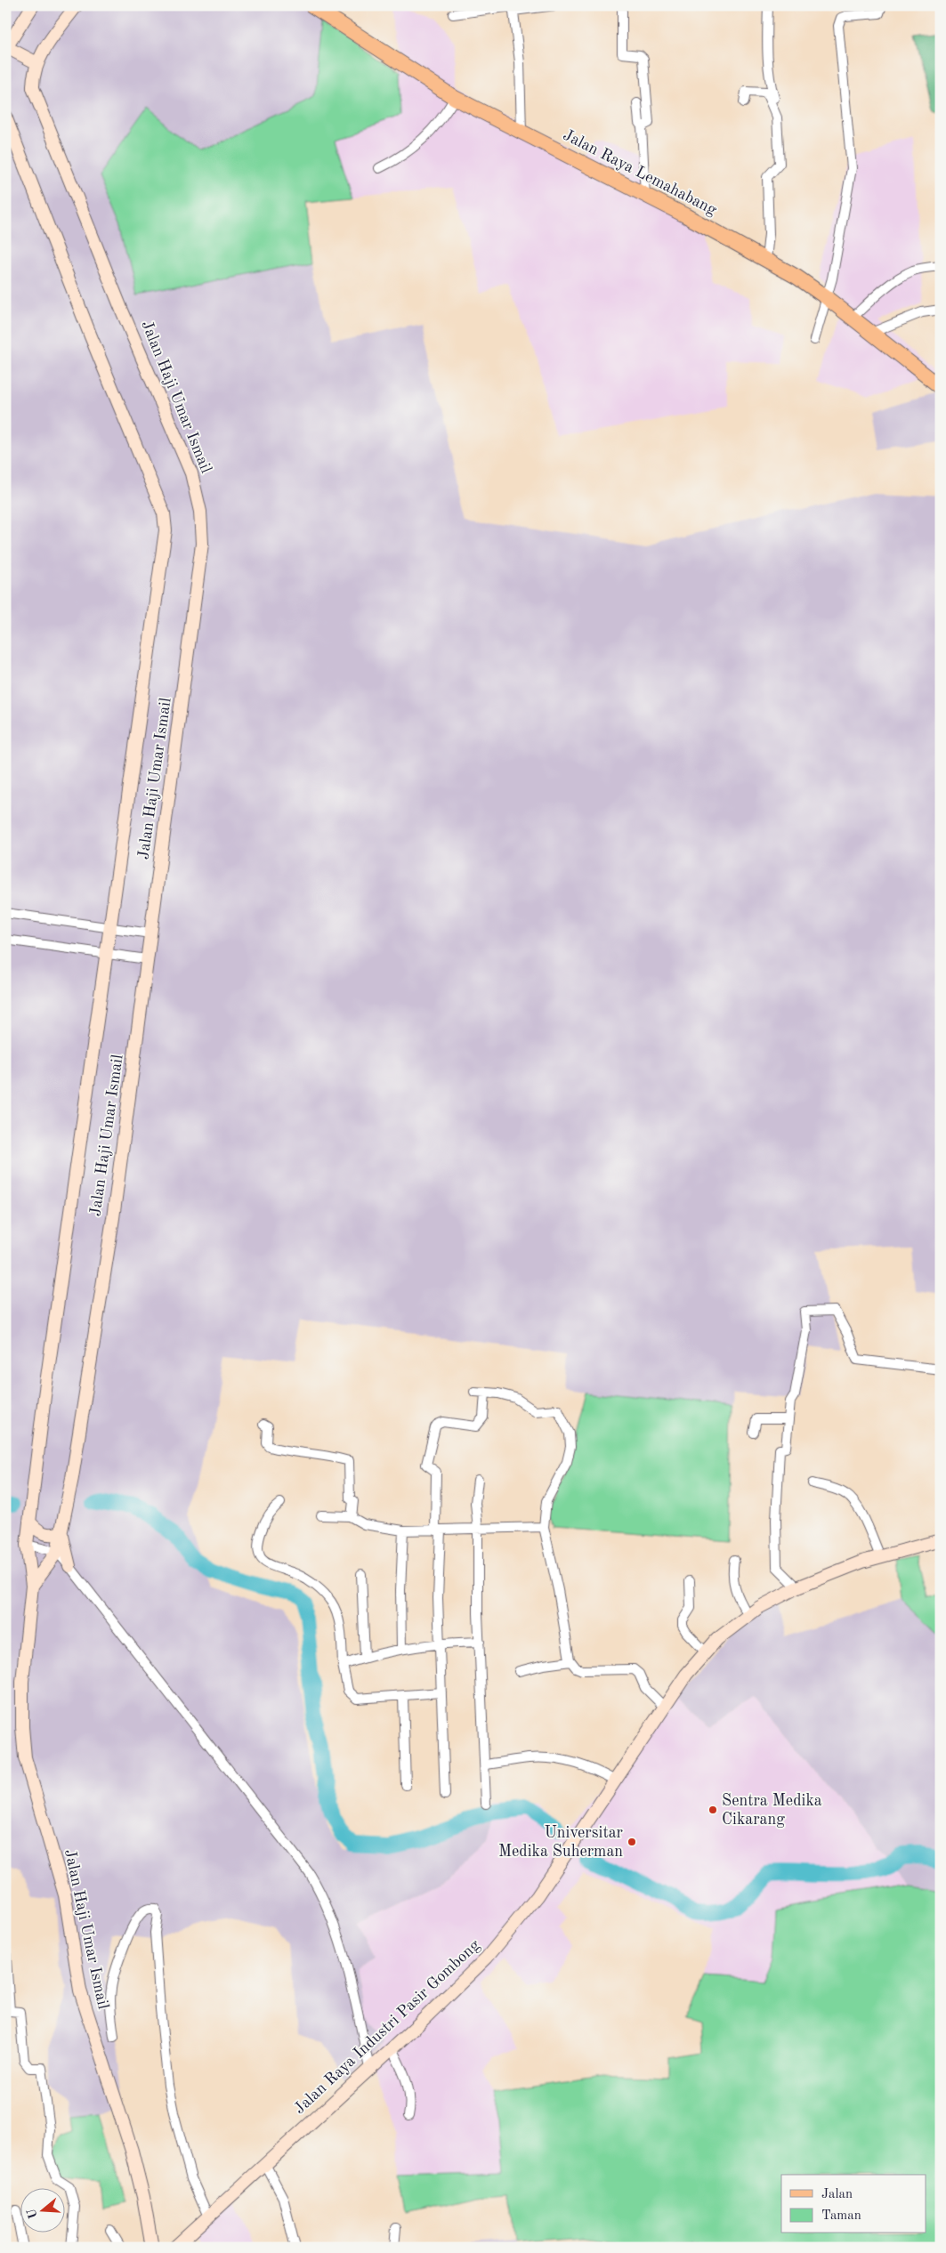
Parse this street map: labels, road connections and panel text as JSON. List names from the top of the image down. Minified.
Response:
{"streets":{"main road":["Jalan Raya Lemahabang","Jalan Haji Umar Ismail","Jalan Raya Industri Pasir Gombong"]},"places":["Sentra Medika Cikarang","Universitar Medika Suherman"],"legend":["Jalan","Taman"],"north":"left"}
